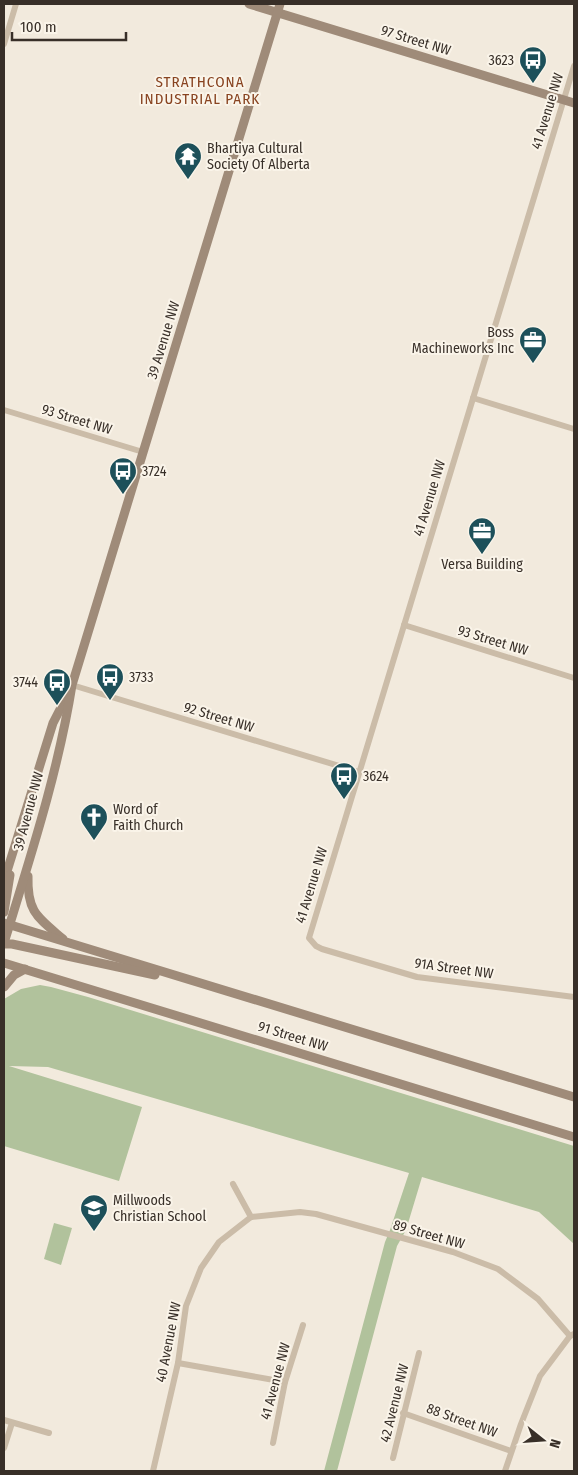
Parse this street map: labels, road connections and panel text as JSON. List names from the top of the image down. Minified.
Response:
{"streets":{"main road":["97 Street NW","39 Avenue NW","91 Street NW"],"street":["41 Avenue NW","93 Street NW","92 Street NW","91A Street NW","89 Street NW","40 Avenue NW","42 Avenue NW","88 Street NW"]},"crossings":[["97 Street NW","41 Avenue NW"],["97 Street NW","39 Avenue NW"],["41 Avenue NW","93 Street NW"],["41 Avenue NW","92 Street NW"],["41 Avenue NW","91A Street NW"],["39 Avenue NW","93 Street NW"],["39 Avenue NW","92 Street NW"],["39 Avenue NW","91 Street NW"],["89 Street NW","40 Avenue NW"],["42 Avenue NW","88 Street NW"]],"districts":["STRATHCONA INDUSTRIAL PARK"],"places":{"bus stop":["3623","3724","3733","3744","3624"],"temple":["Bhartiya Cultural Society Of Alberta"],"office":["Boss Machineworks Inc","Versa Building"],"church":["Word of Faith Church"],"school or university":["Millwoods Christian School"]},"scale_bar":"100 m","north":"right"}
